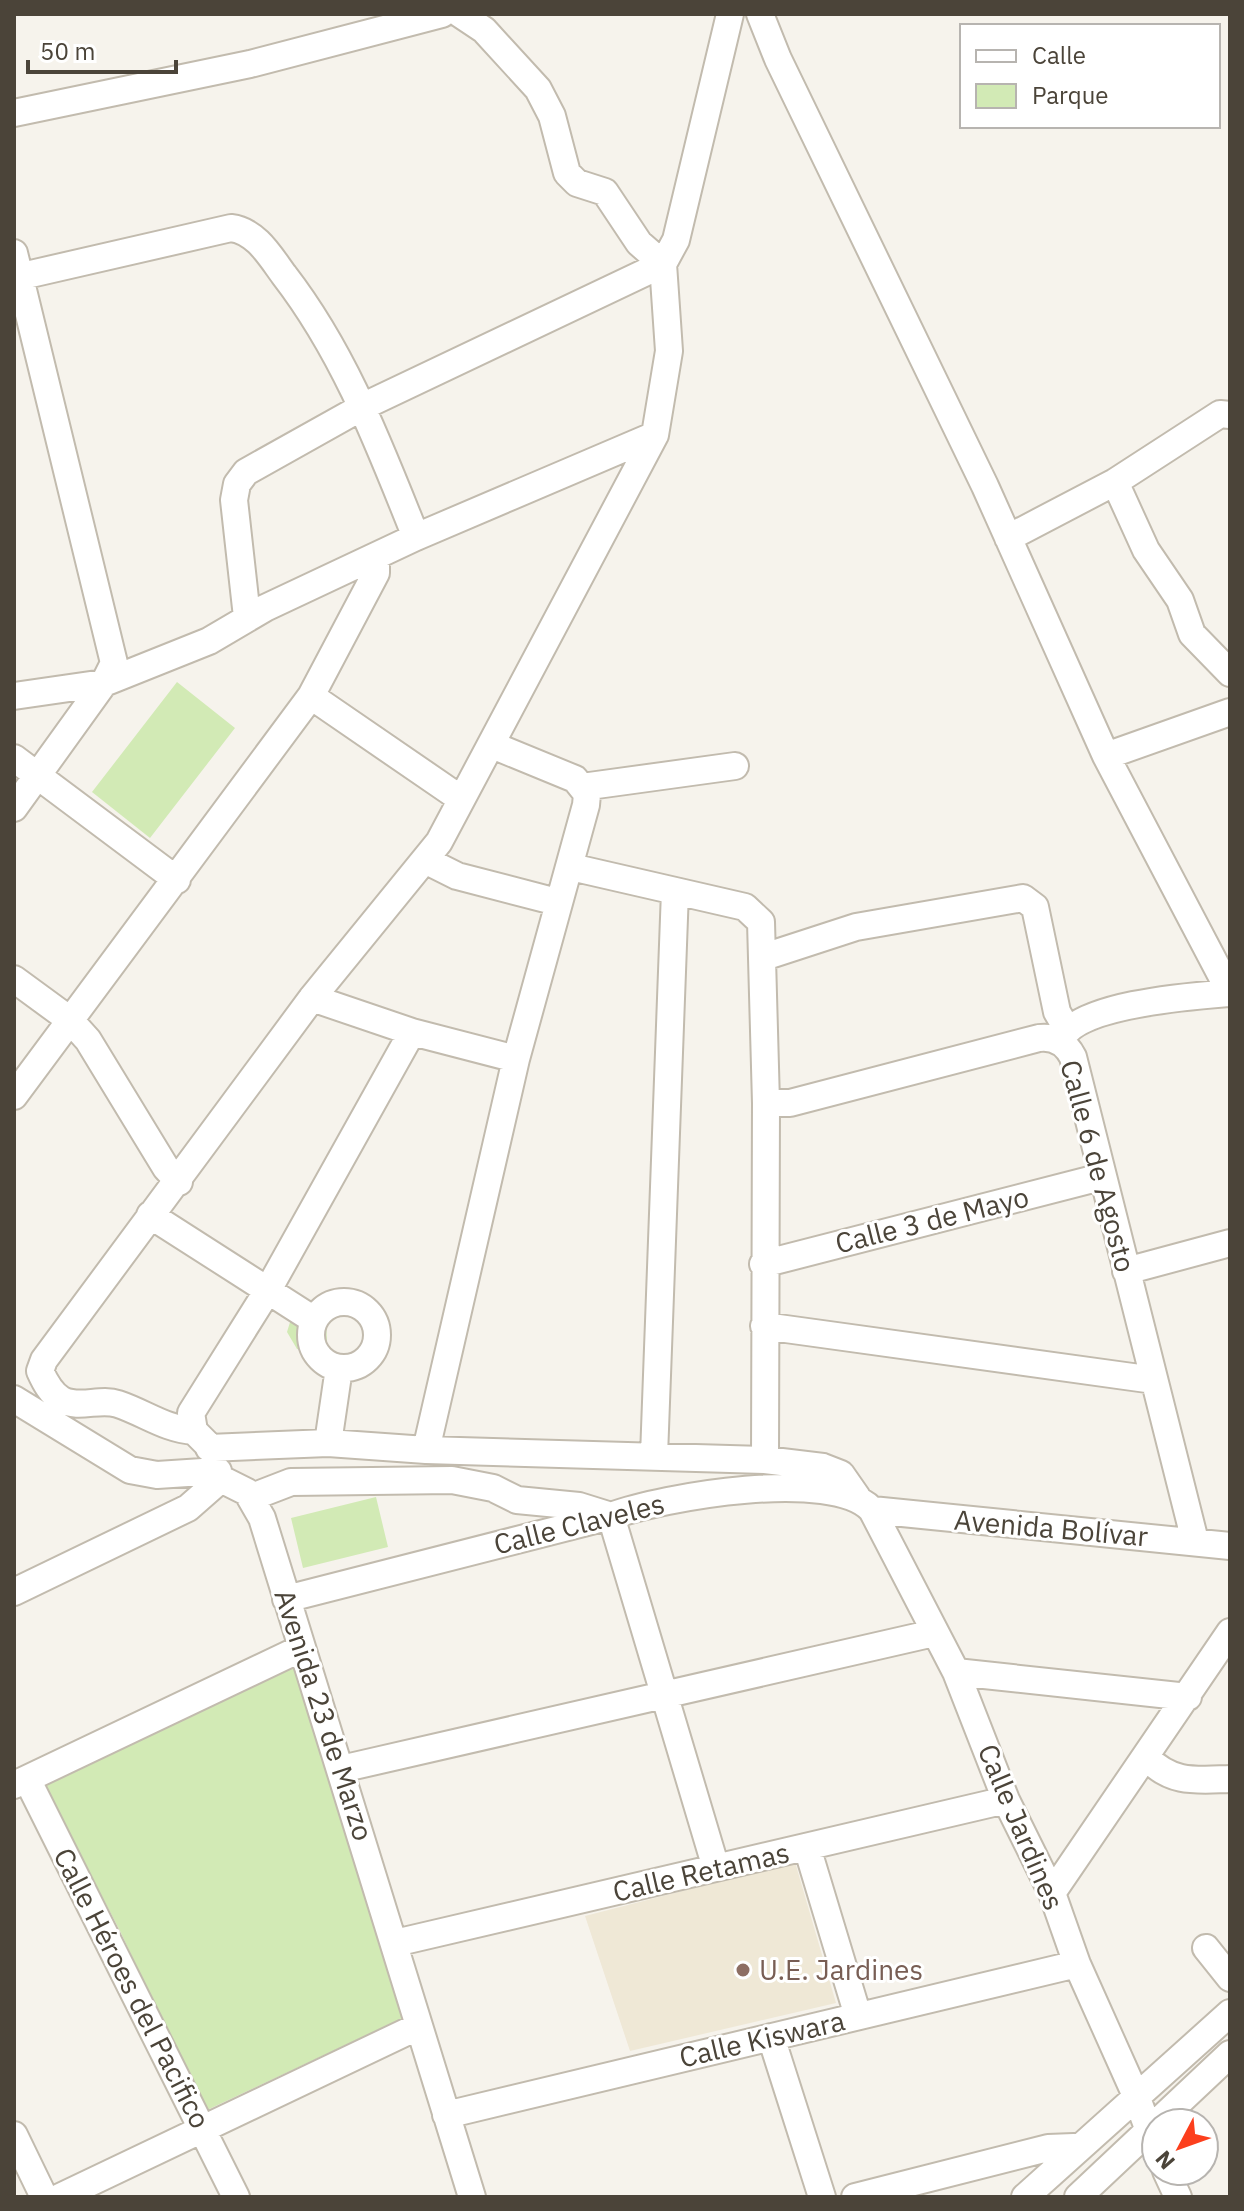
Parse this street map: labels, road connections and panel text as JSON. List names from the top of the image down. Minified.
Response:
{"streets":{"street":["Calle 6 de Agosto","Calle 3 de Mayo","Calle Claveles","Avenida Bolívar","Avenida 23 de Marzo","Calle Jardines","Calle Retamas","Calle Héroes del Pacifico","Calle Kiswara"]},"crossings":[["Calle 6 de Agosto","Calle 3 de Mayo"],["Calle 6 de Agosto","Avenida Bolívar"],["Calle Claveles","Avenida Bolívar"],["Calle Claveles","Avenida 23 de Marzo"],["Calle Claveles","Calle Jardines"],["Avenida Bolívar","Calle Jardines"],["Avenida 23 de Marzo","Calle Retamas"],["Avenida 23 de Marzo","Calle Kiswara"],["Calle Jardines","Calle Retamas"],["Calle Jardines","Calle Kiswara"]],"places":["U.E. Jardines"],"legend":["Calle","Parque"],"scale_bar":"50 m","north":"bottom left"}
